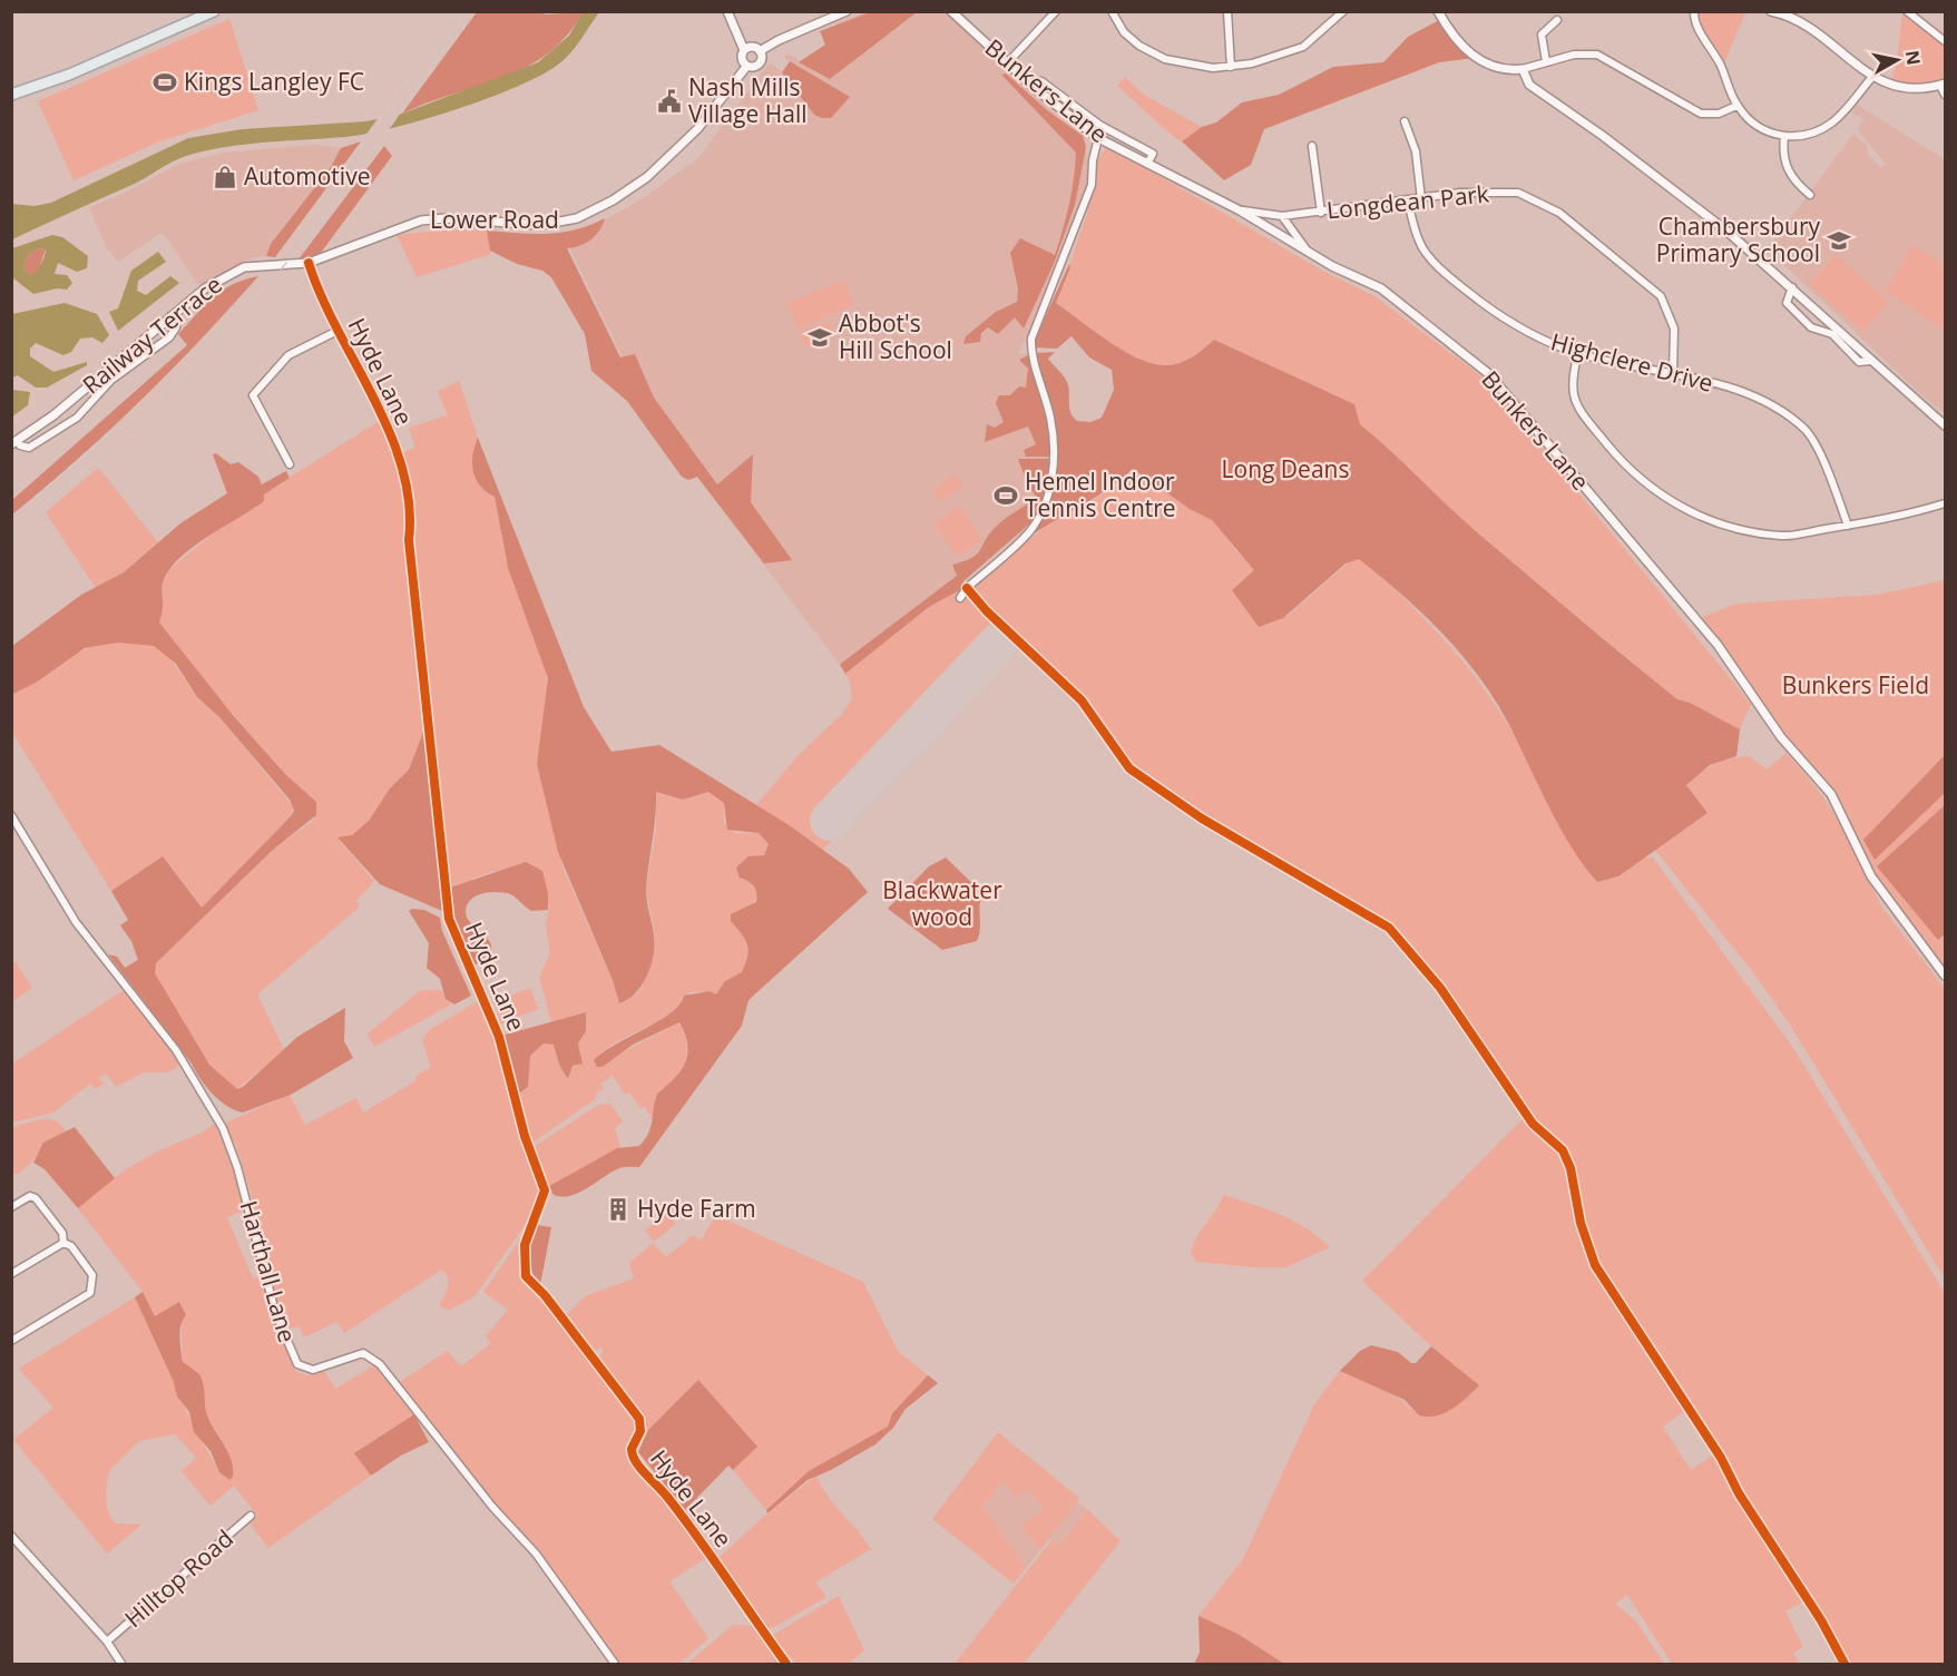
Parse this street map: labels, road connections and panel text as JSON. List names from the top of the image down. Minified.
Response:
{"streets":{"street":["Bunkers Lane","Longdean Park","Lower Road","Railway Terrace","Highclere Drive","Hyde Lane","Harthall Lane","Hilltop Road"]},"crossings":[["Bunkers Lane","Longdean Park"],["Longdean Park","Highclere Drive"],["Lower Road","Railway Terrace"],["Lower Road","Hyde Lane"],["Railway Terrace","Hyde Lane"]],"parks":["Long Deans","Bunkers Field","Blackwater wood"],"places":{"sports":["Kings Langley FC","Hemel Indoor Tennis Centre"],"public building":["Nash Mills Village Hall"],"shop":["Automotive"],"school or university":["Chambersbury Primary School","Abbot's Hill School"],"building":["Hyde Farm"]},"north":"right"}
